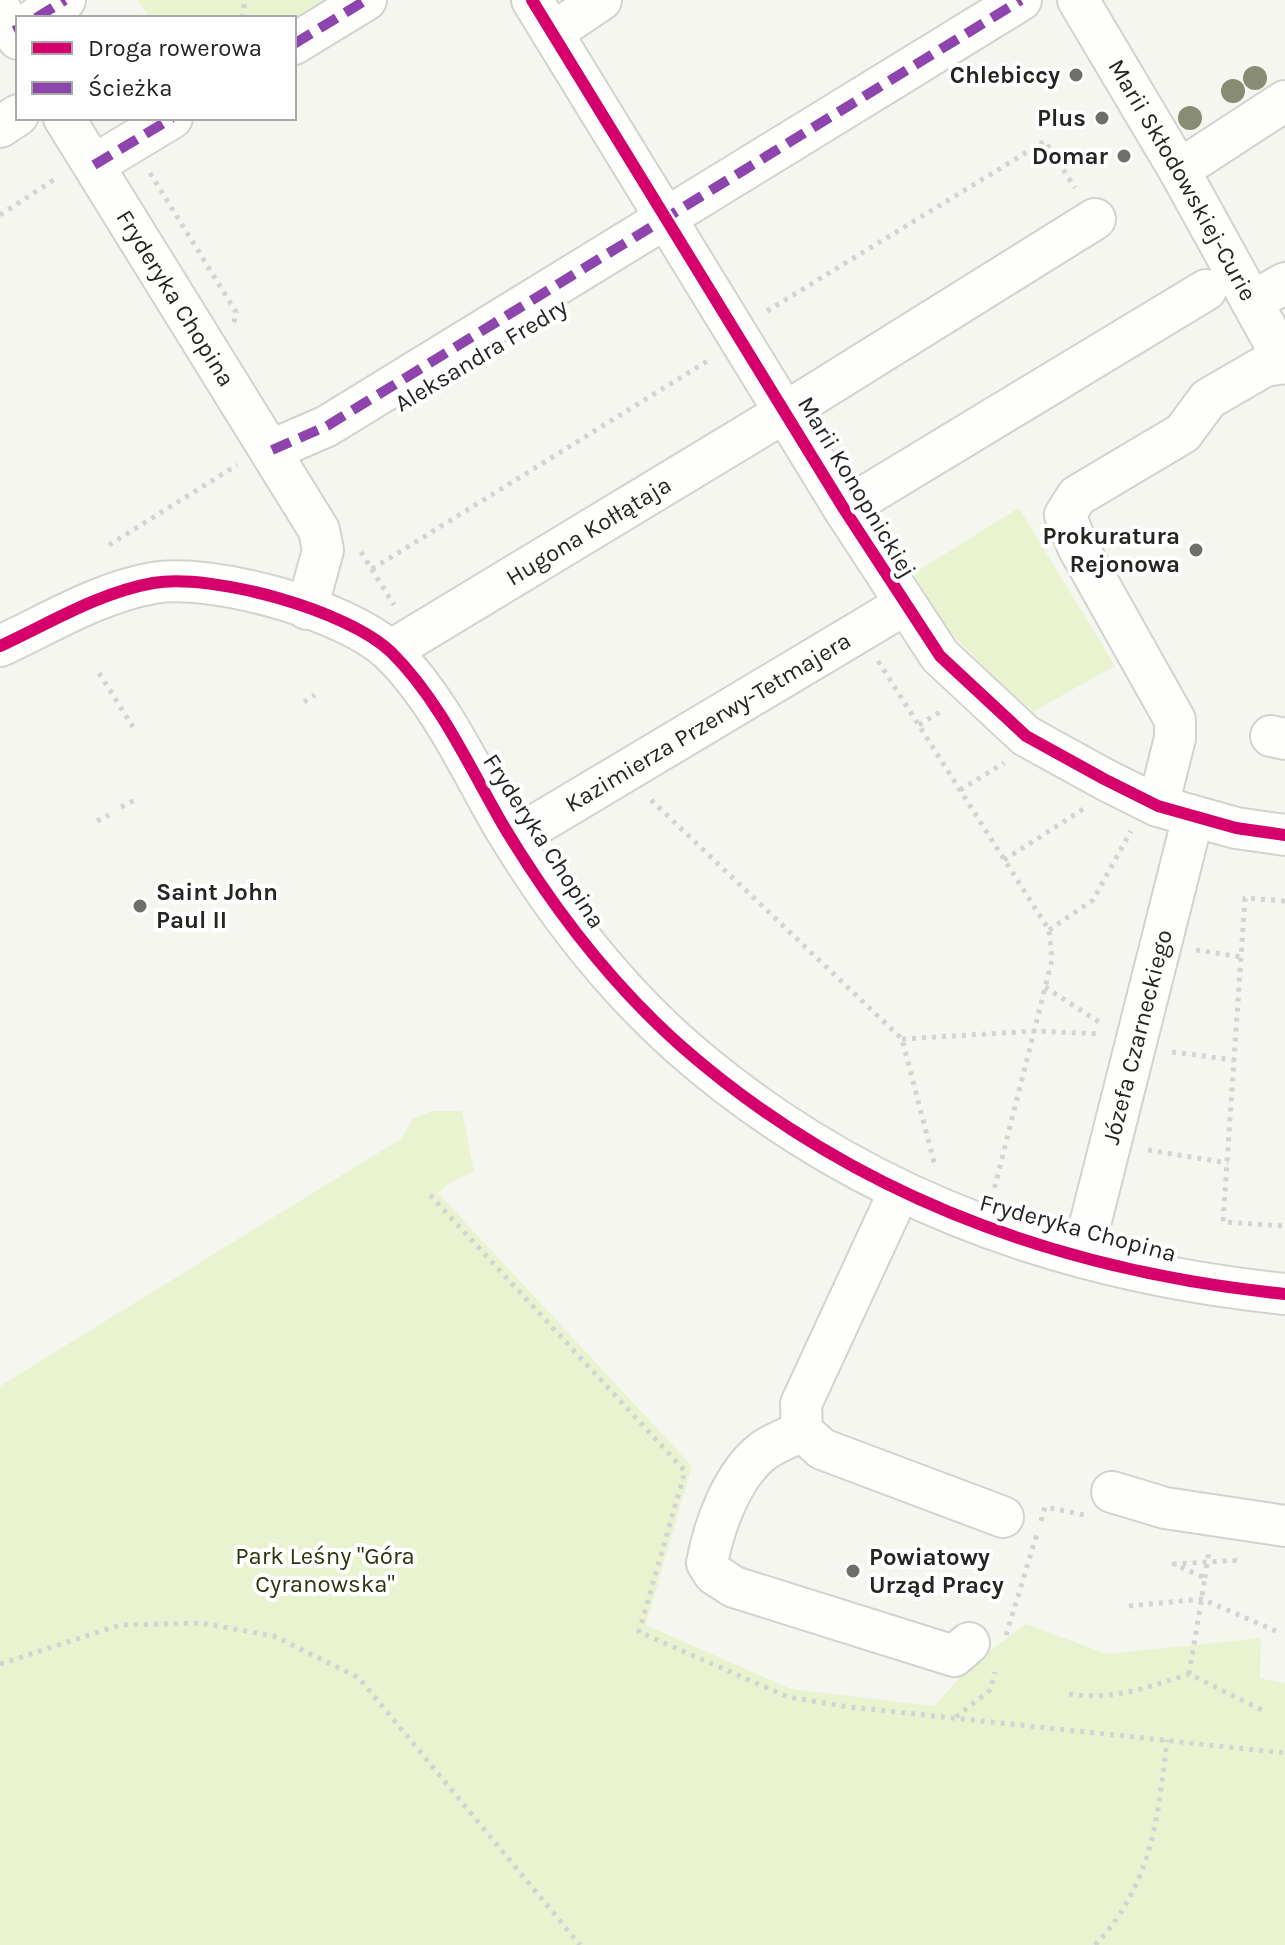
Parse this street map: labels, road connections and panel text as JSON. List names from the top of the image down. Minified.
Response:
{"streets":{"street":["Marii Skłodowskiej-Curie","Fryderyka Chopina","Marii Konopnickiej","Hugona Kołłątaja","Kazimierza Przerwy-Tetmajera","Józefa Czarneckiego"]},"crossings":[["Marii Skłodowskiej-Curie","Józefa Czarneckiego"],["Fryderyka Chopina","Hugona Kołłątaja"],["Fryderyka Chopina","Kazimierza Przerwy-Tetmajera"],["Fryderyka Chopina","Józefa Czarneckiego"],["Marii Konopnickiej","Hugona Kołłątaja"],["Marii Konopnickiej","Kazimierza Przerwy-Tetmajera"],["Marii Konopnickiej","Józefa Czarneckiego"]],"parks":["Park Leśny \"Góra Cyranowska\""],"places":["Chlebiccy","Plus","Domar","Prokuratura Rejonowa","Saint John Paul II","Powiatowy Urząd Pracy"],"legend":["Droga rowerowa","Ścieżka"]}
